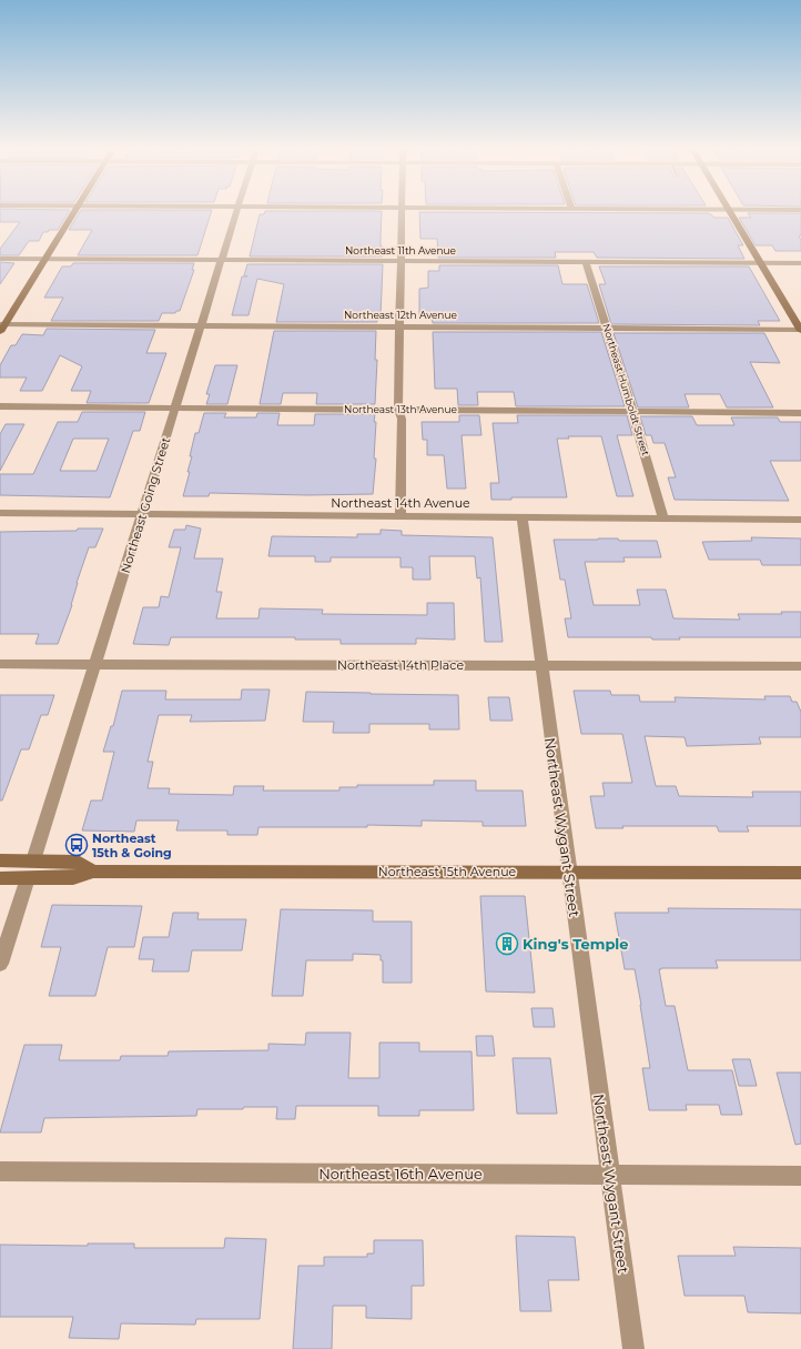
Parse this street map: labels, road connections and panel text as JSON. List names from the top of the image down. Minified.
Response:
{"streets":{"street":["Northeast 11th Avenue","Northeast 12th Avenue","Northeast Humboldt Street","Northeast 13th Avenue","Northeast 14th Avenue","Northeast Going Street","Northeast 14th Place","Northeast Wygant Street","Northeast 15th Avenue","Northeast 16th Avenue"]},"crossings":[["Northeast 11th Avenue","Northeast Humboldt Street"],["Northeast 11th Avenue","Northeast Going Street"],["Northeast 12th Avenue","Northeast Humboldt Street"],["Northeast 12th Avenue","Northeast Going Street"],["Northeast Humboldt Street","Northeast 13th Avenue"],["Northeast Humboldt Street","Northeast 14th Avenue"],["Northeast 13th Avenue","Northeast Going Street"],["Northeast 14th Avenue","Northeast Going Street"],["Northeast 14th Avenue","Northeast Wygant Street"],["Northeast Going Street","Northeast 14th Place"],["Northeast Going Street","Northeast 15th Avenue"],["Northeast 14th Place","Northeast Wygant Street"],["Northeast Wygant Street","Northeast 15th Avenue"],["Northeast Wygant Street","Northeast 16th Avenue"]],"places":{"bus stop":["Northeast 15th & Going"],"building":["King's Temple"]}}
